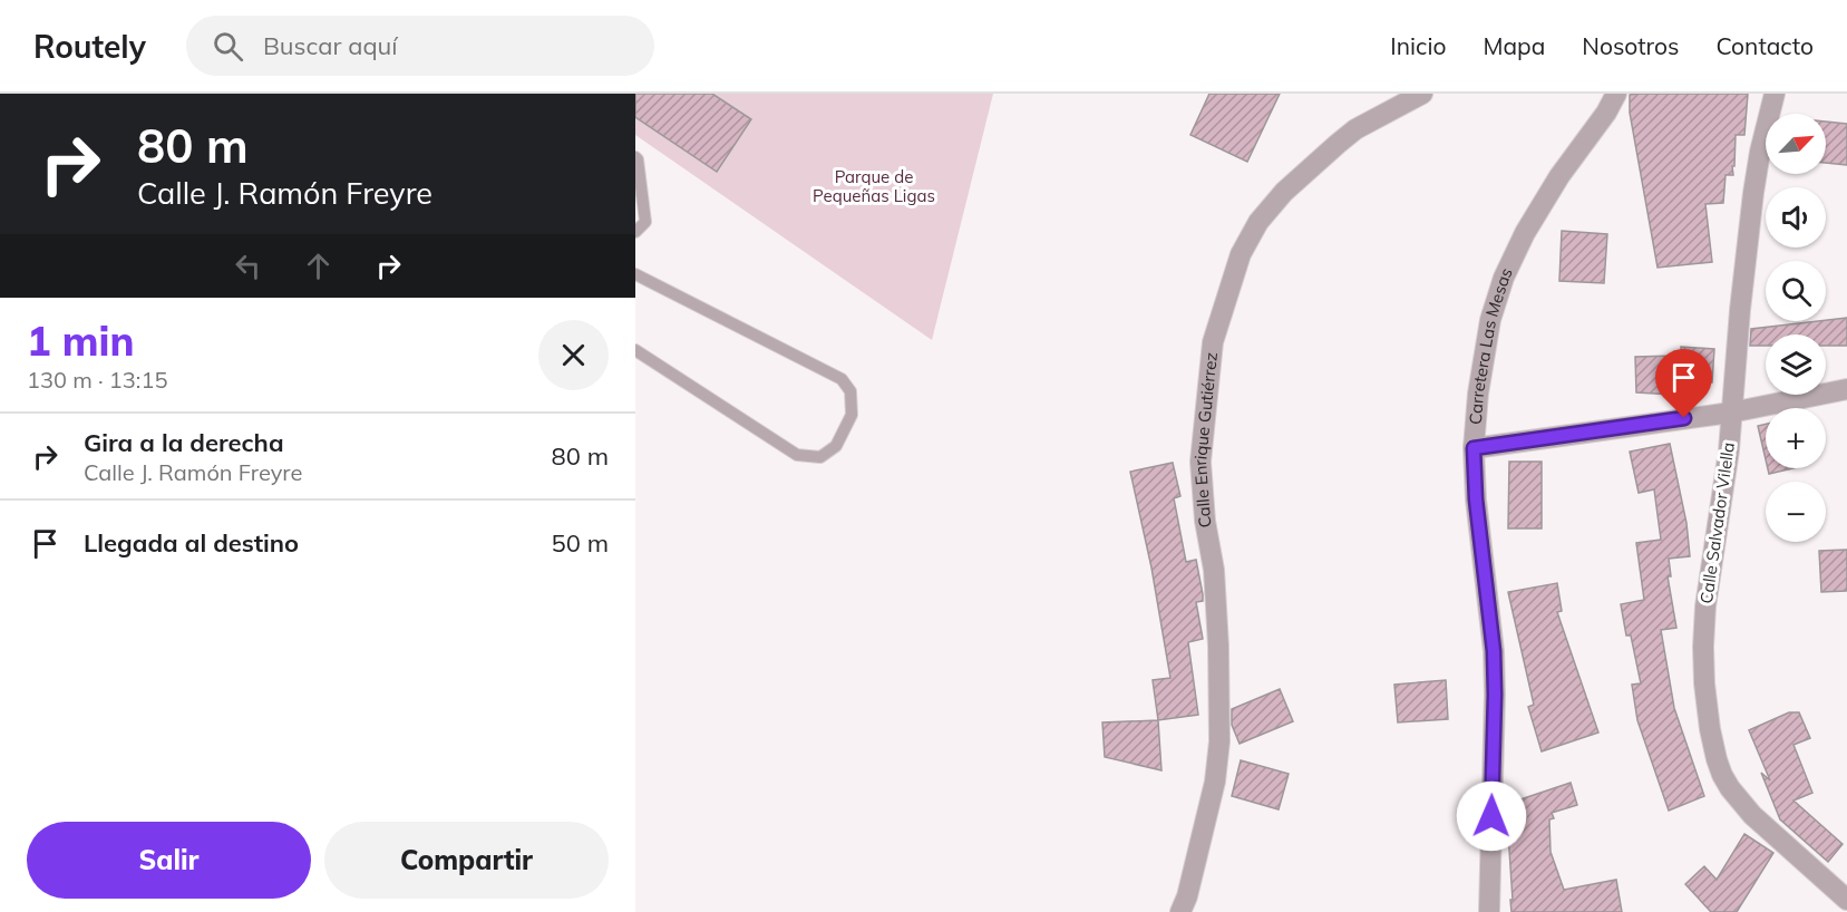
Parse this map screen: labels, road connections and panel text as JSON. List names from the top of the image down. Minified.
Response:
{"streets":{"street":["Carretera Las Mesas","Calle Enrique Gutiérrez","Calle Salvador Vilella"]},"parks":["Parque de Pequeñas Ligas"],"north":"top right","page":{"header":"Routely","search":"Buscar aquí","nav":["Inicio","Mapa","Nosotros","Contacto"],"turn":["80 m","Calle J. Ramón Freyre"],"map_buttons":["+","−"],"heading":["1 min","130 m · 13:15"],"list":[{"name":"Gira a la derecha","note":"Calle J. Ramón Freyre","value":"80 m"},{"name":"Llegada al destino","value":"50 m"}],"buttons":["Salir","Compartir"]}}
